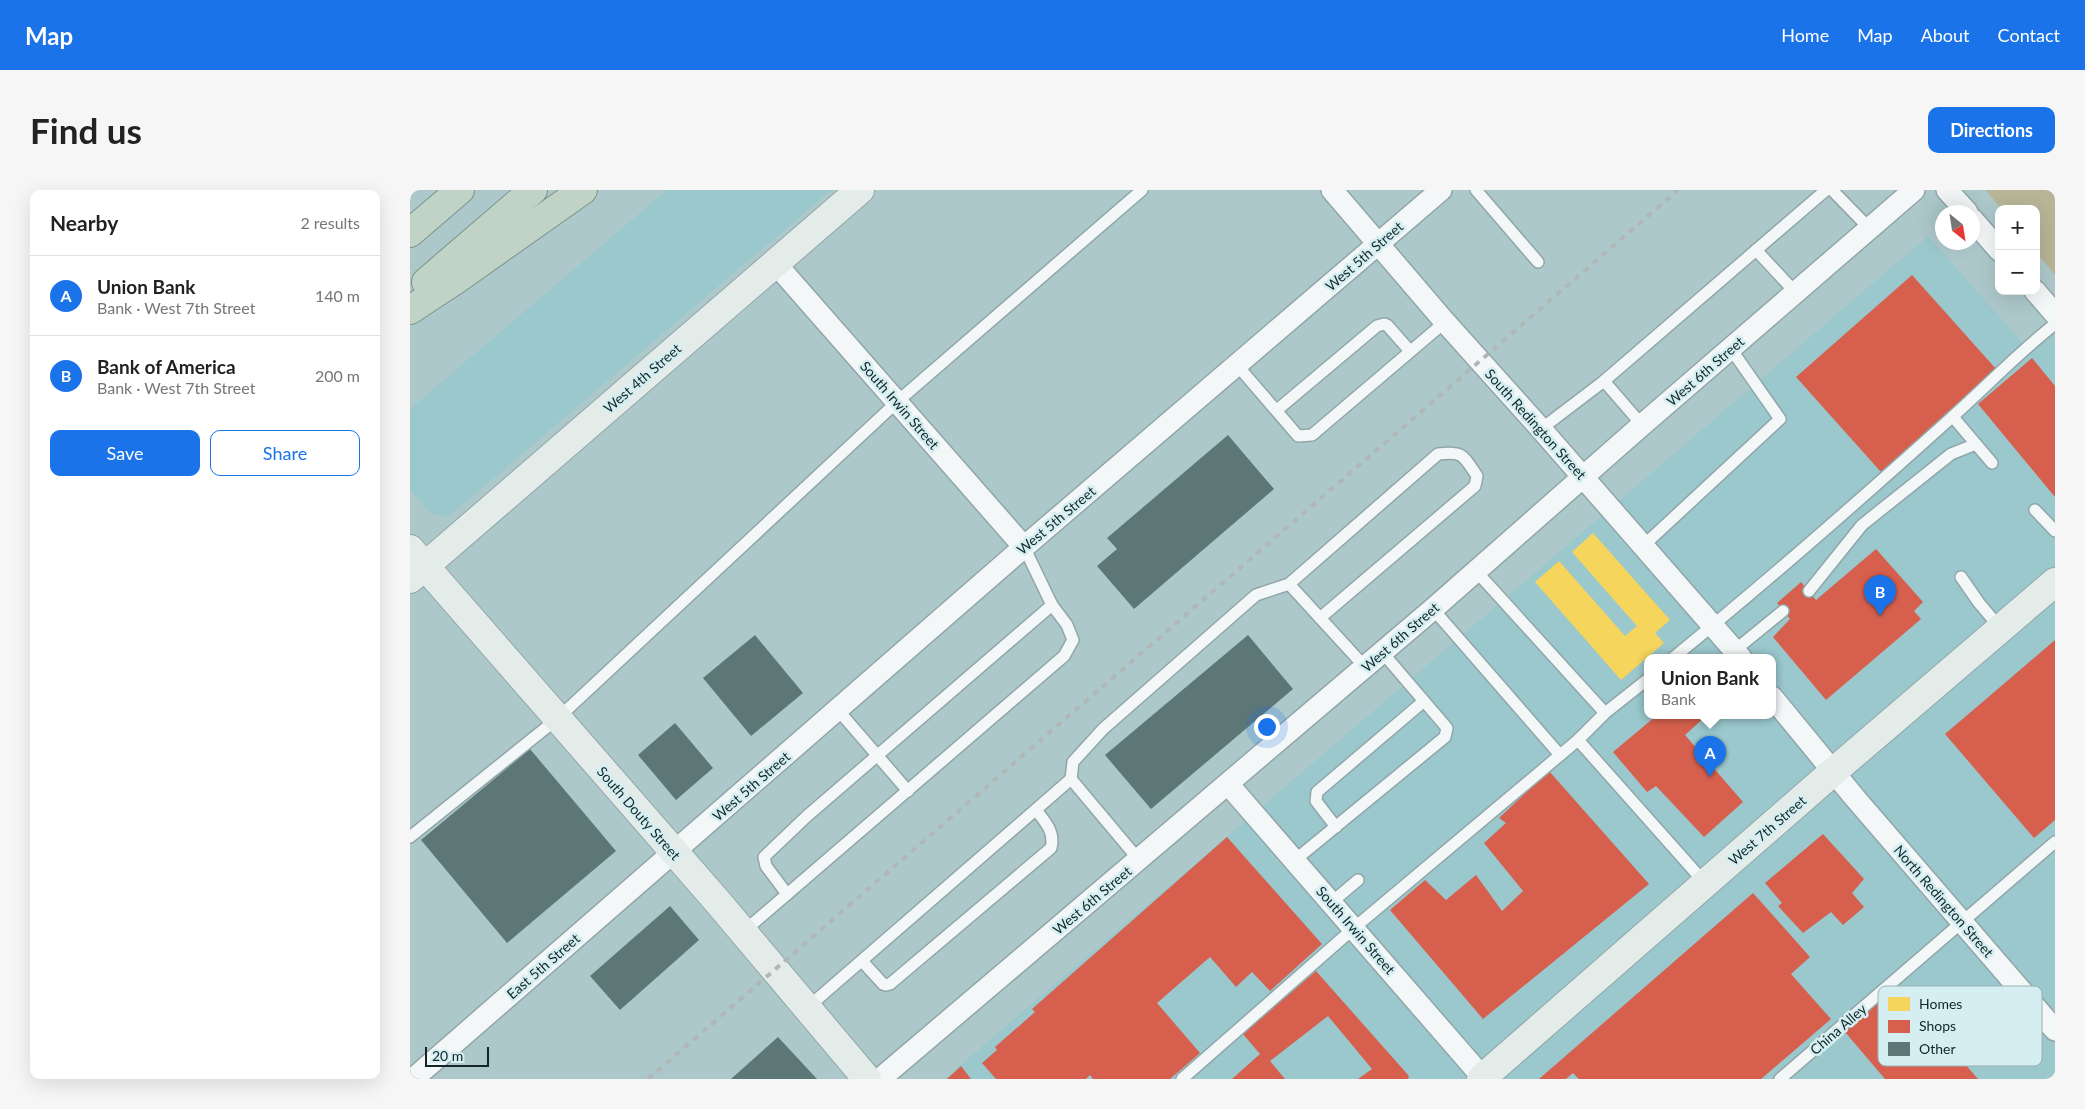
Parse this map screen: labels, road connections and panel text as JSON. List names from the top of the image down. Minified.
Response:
{"streets":{"street":["West 5th Street","West 6th Street","West 4th Street","South Irwin Street","South Redington Street","South Douty Street","West 7th Street","North Redington Street","East 5th Street"],"lane":["China Alley"]},"crossings":[["West 5th Street","South Irwin Street"],["West 5th Street","South Redington Street"],["West 5th Street","South Douty Street"],["West 5th Street","East 5th Street"],["West 6th Street","South Irwin Street"],["West 6th Street","South Redington Street"],["West 4th Street","South Irwin Street"],["West 4th Street","South Douty Street"],["South Irwin Street","West 7th Street"],["South Douty Street","East 5th Street"],["West 7th Street","North Redington Street"],["North Redington Street","China Alley"]],"legend":["Homes","Shops","Other"],"scale_bar":"20 m","north":"bottom right","page":{"header":"Map","nav":["Home","Map","About","Contact"],"buttons":["Directions",["Save","Share"]],"title":"Find us","heading":["Nearby","2 results"],"map_buttons":["+","−"],"list":[{"mark":"A","name":"Union Bank","note":"Bank · West 7th Street","value":"140 m"},{"mark":"B","name":"Bank of America","note":"Bank · West 7th Street","value":"200 m"}],"pins":["B","A"],"popup":["Union Bank","Bank"],"scale":"20 m"}}
